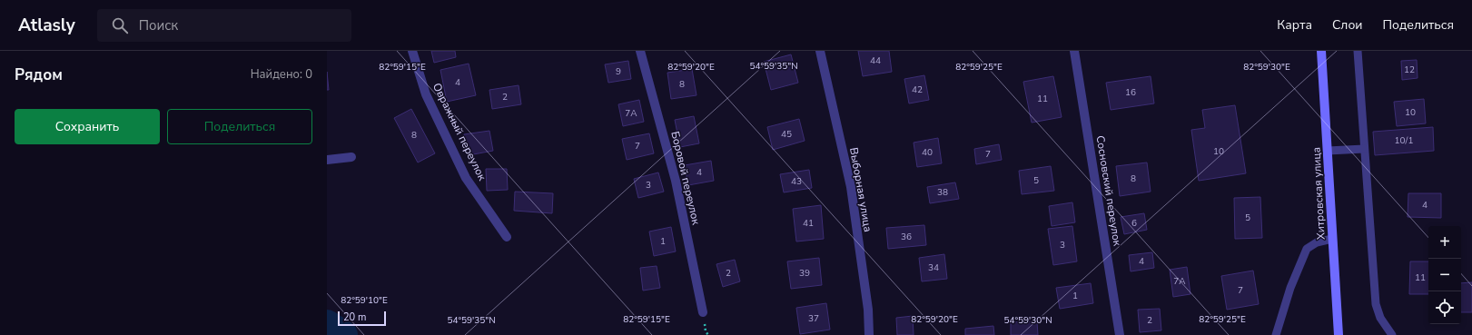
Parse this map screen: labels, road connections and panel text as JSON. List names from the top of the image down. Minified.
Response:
{"streets":{"main road":["Хитровская улица"],"street":["Овражный переулок","Боровой переулок","Выборная улица","Сосновский переулок"]},"house_numbers":["44","12","9","4","8","42","16","2","11","10","7А","45","8","10/1","7","10","40","7","4","8","5","43","3","38","4","5","41","6","36","1","3","4","34","2","39","11","7А","7","1","37","2"],"scale_bar":"20 m","page":{"header":"Atlasly","search":"Поиск","nav":["Карта","Слои","Поделиться"],"heading":["Рядом","Найдено: 0"],"buttons":["Сохранить","Поделиться"],"map_buttons":["+","−"],"scale":"20 m"},"coordinates":["54°59'35\"N","82°59'15\"E","82°59'20\"E","82°59'25\"E","82°59'30\"E","82°59'10\"E","54°59'30\"N"]}
